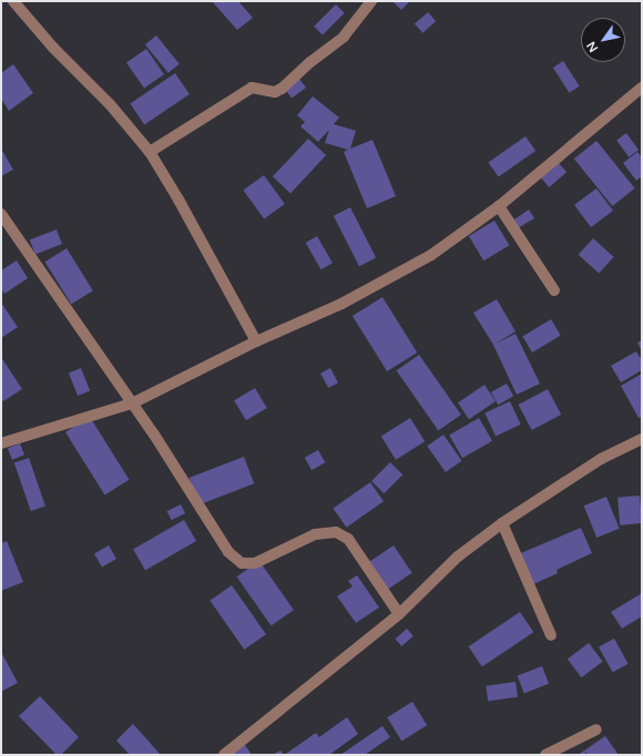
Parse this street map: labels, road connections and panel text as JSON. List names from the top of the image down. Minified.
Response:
{"north":"bottom left"}
